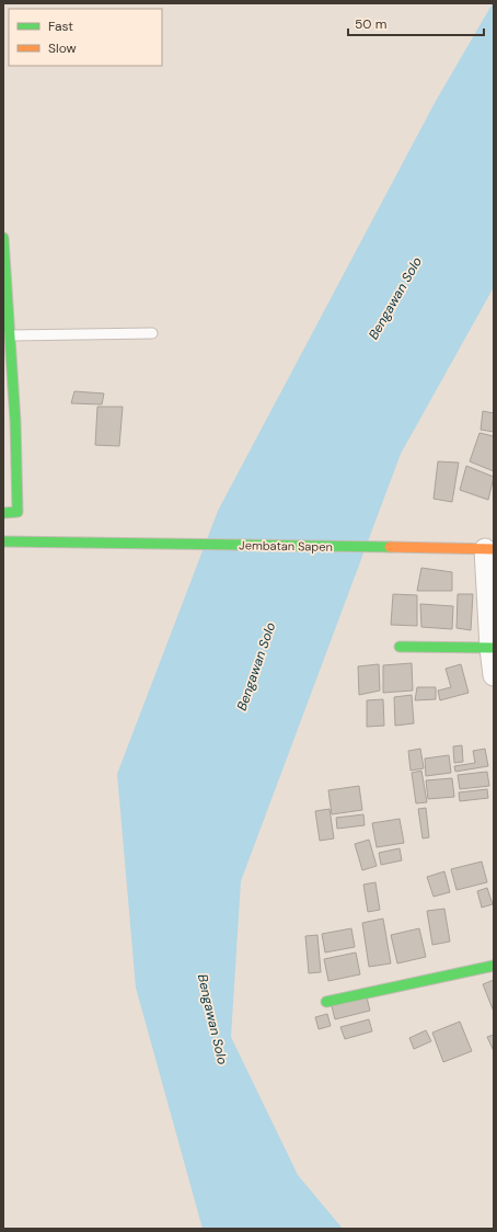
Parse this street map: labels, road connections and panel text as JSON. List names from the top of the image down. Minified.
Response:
{"streets":{"street":["Jembatan Sapen"]},"water":["Bengawan Solo"],"legend":["Fast","Slow"],"scale_bar":"50 m"}
